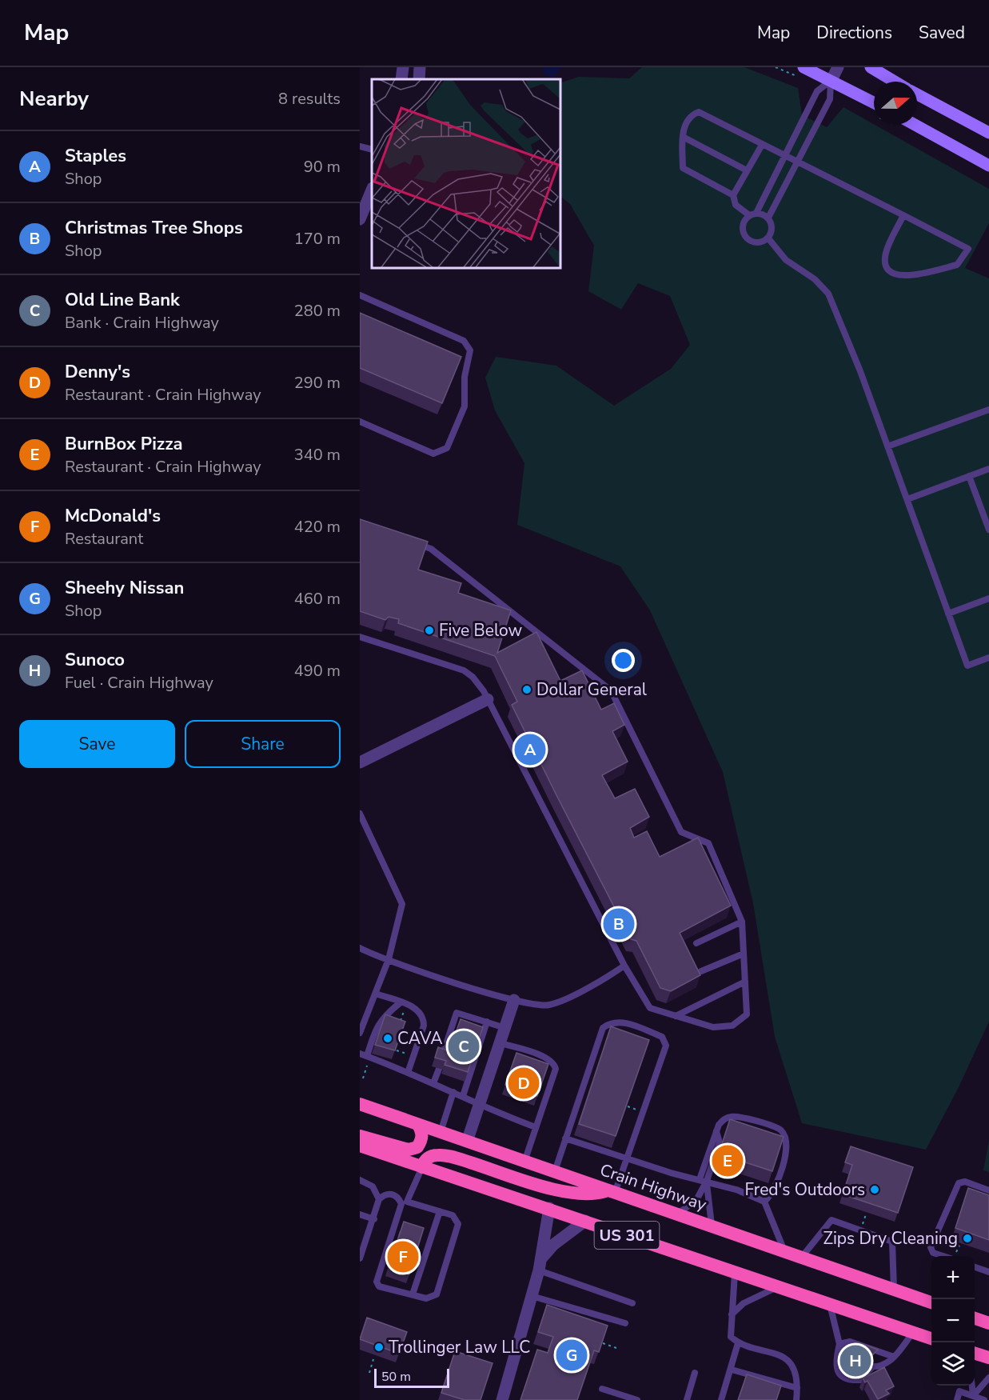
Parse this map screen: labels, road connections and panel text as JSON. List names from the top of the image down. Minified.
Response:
{"streets":{"highway":["Crain Highway","US 301"]},"places":["Five Below","Dollar General","CAVA","Fred's Outdoors","Zips Dry Cleaning","Trollinger Law LLC"],"scale_bar":"50 m","north":"right","page":{"header":"Map","nav":["Map","Directions","Saved"],"heading":["Nearby","8 results"],"list":[{"mark":"A","name":"Staples","note":"Shop","value":"90 m"},{"mark":"B","name":"Christmas Tree Shops","note":"Shop","value":"170 m"},{"mark":"C","name":"Old Line Bank","note":"Bank · Crain Highway","value":"280 m"},{"mark":"D","name":"Denny's","note":"Restaurant · Crain Highway","value":"290 m"},{"mark":"E","name":"BurnBox Pizza","note":"Restaurant · Crain Highway","value":"340 m"},{"mark":"F","name":"McDonald's","note":"Restaurant","value":"420 m"},{"mark":"G","name":"Sheehy Nissan","note":"Shop","value":"460 m"},{"mark":"H","name":"Sunoco","note":"Fuel · Crain Highway","value":"490 m"}],"buttons":["Save","Share"],"pins":["A","B","C","D","E","F","G","H"],"map_buttons":["+","−"],"scale":"50 m"}}
